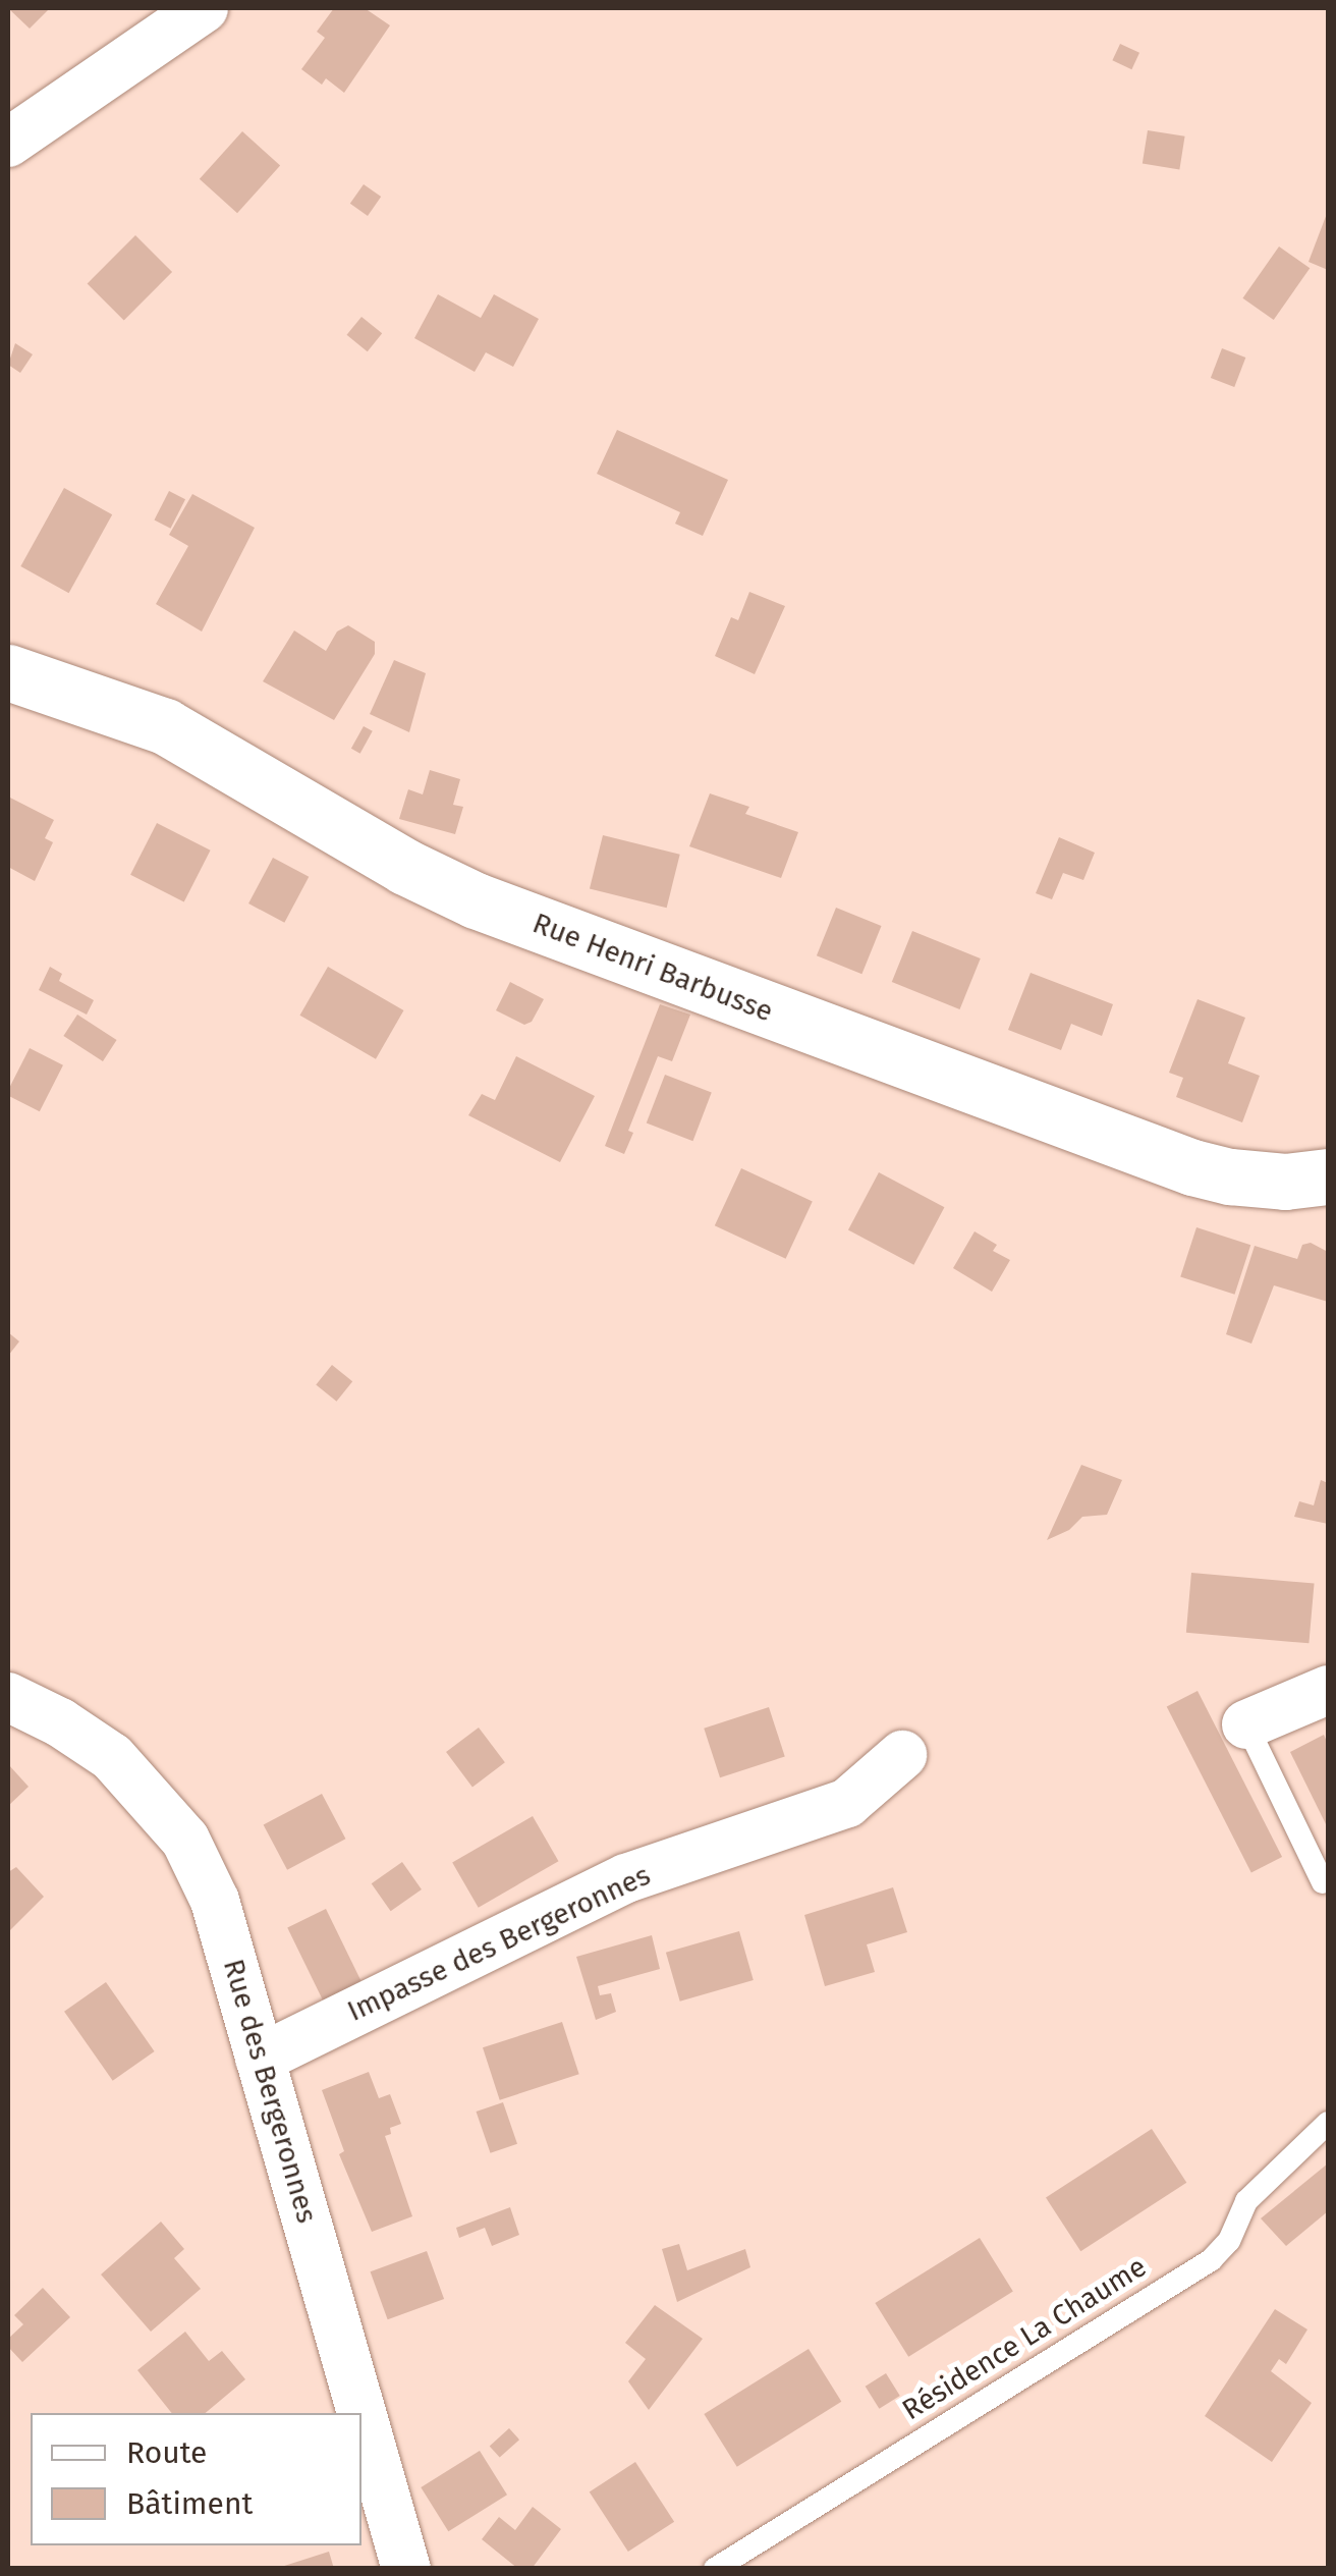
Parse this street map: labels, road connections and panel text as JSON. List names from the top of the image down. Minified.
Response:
{"streets":{"street":["Rue Henri Barbusse","Impasse des Bergeronnes","Rue des Bergeronnes"],"lane":["Résidence La Chaume"]},"crossings":[["Impasse des Bergeronnes","Rue des Bergeronnes"]],"legend":["Route","Bâtiment"]}
